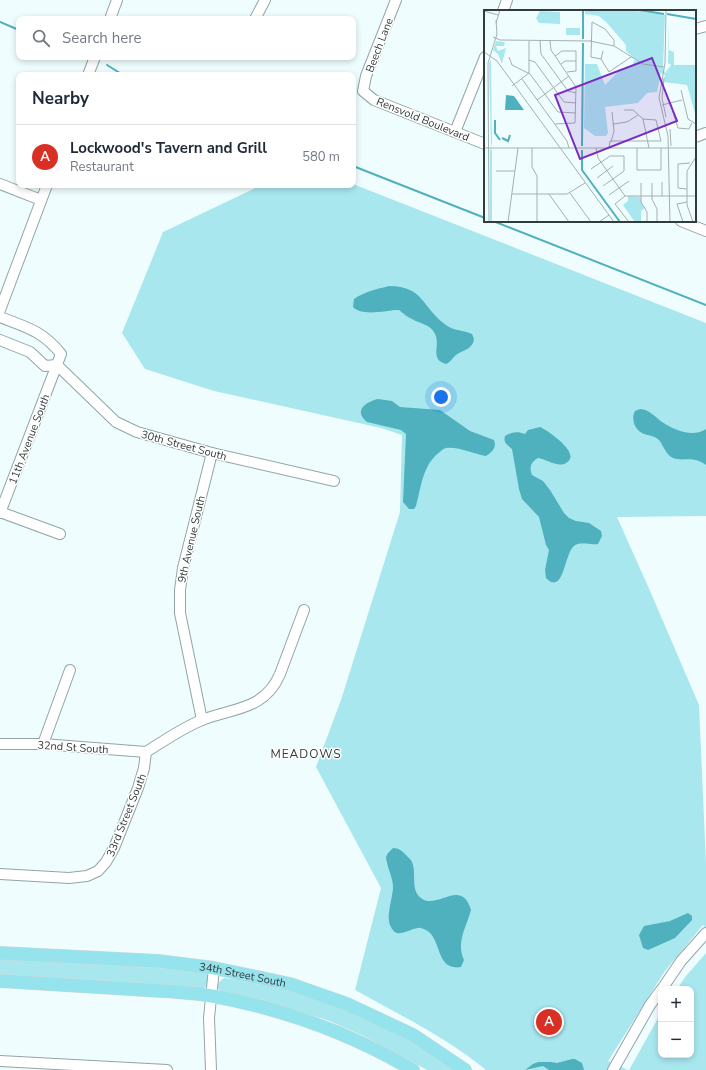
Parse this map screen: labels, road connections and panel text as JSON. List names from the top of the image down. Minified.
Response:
{"streets":{"main road":["34th Street South"],"street":["Beech Lane","Rensvold Boulevard","11th Avenue South","30th Street South","9th Avenue South","32nd St South","33rd Street South"]},"crossings":[["Beech Lane","Rensvold Boulevard"],["11th Avenue South","30th Street South"],["30th Street South","9th Avenue South"],["32nd St South","33rd Street South"]],"districts":["MEADOWS"],"page":{"search":"Search here","heading":"Nearby","list":[{"mark":"A","name":"Lockwood's Tavern and Grill","note":"Restaurant","value":"580 m"}],"map_buttons":["+","−"],"pins":"A"}}
